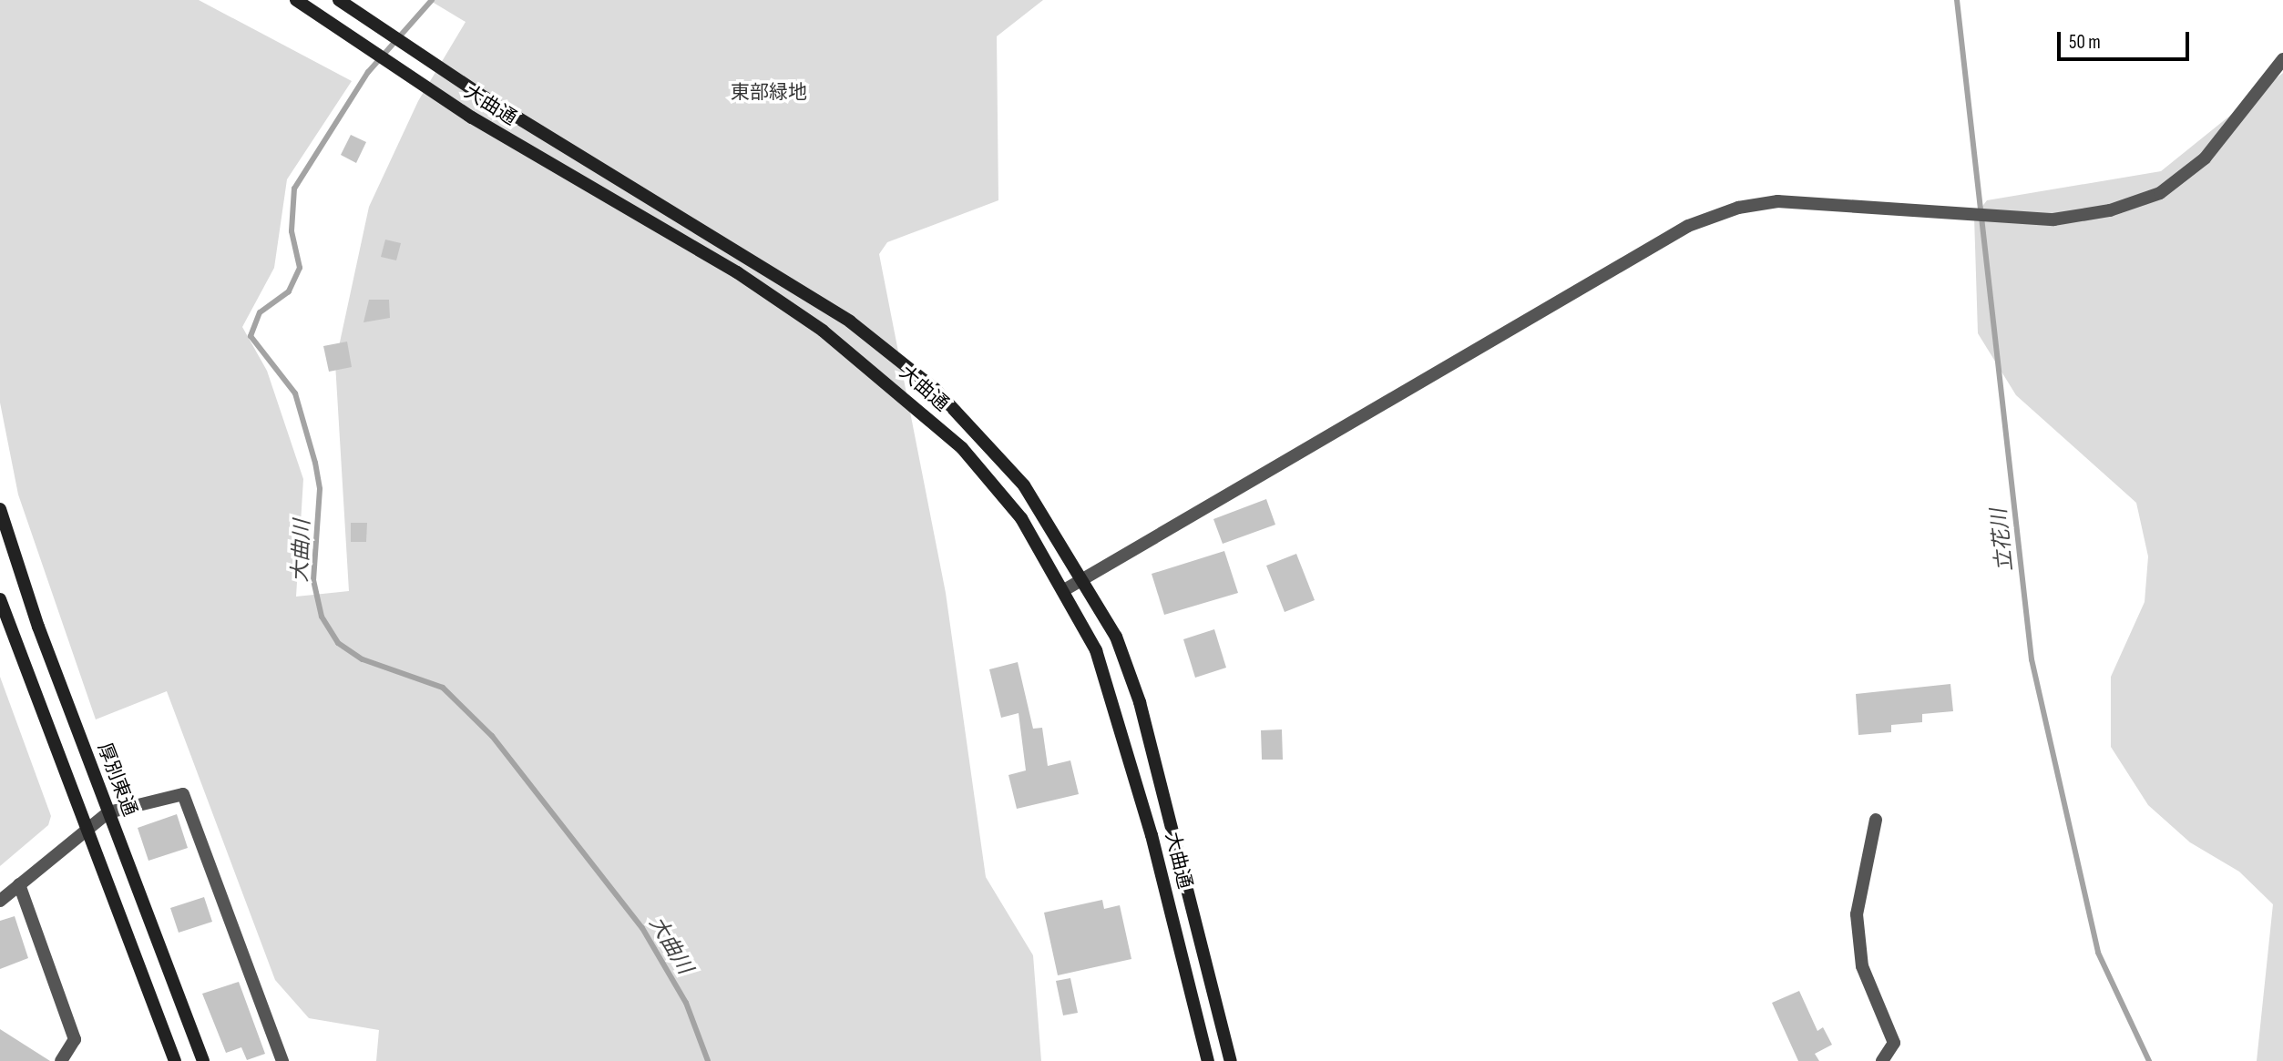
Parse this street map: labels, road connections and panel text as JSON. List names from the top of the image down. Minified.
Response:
{"streets":{"street":["大曲通","厚別東通"]},"water":["立花川","大曲川"],"parks":["東部緑地"],"scale_bar":"50 m"}
